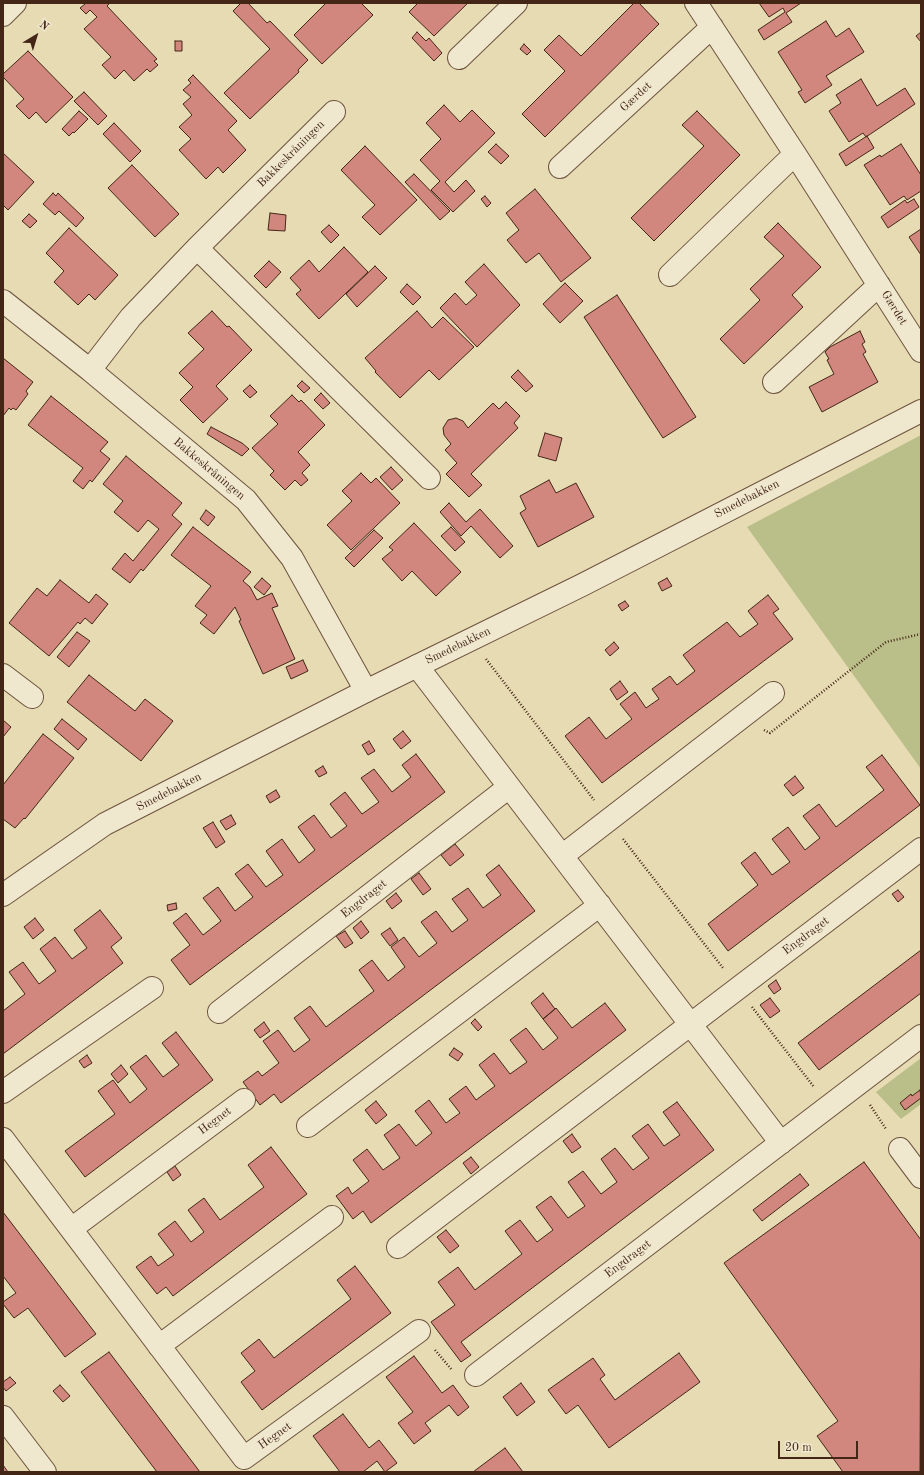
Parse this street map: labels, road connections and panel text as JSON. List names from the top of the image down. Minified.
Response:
{"streets":{"street":["Gærdet","Bakkeskråningen","Smedebakken","Engdraget","Hegnet"]},"crossings":[["Bakkeskråningen","Smedebakken"]],"scale_bar":"20 m","north":"top right"}
